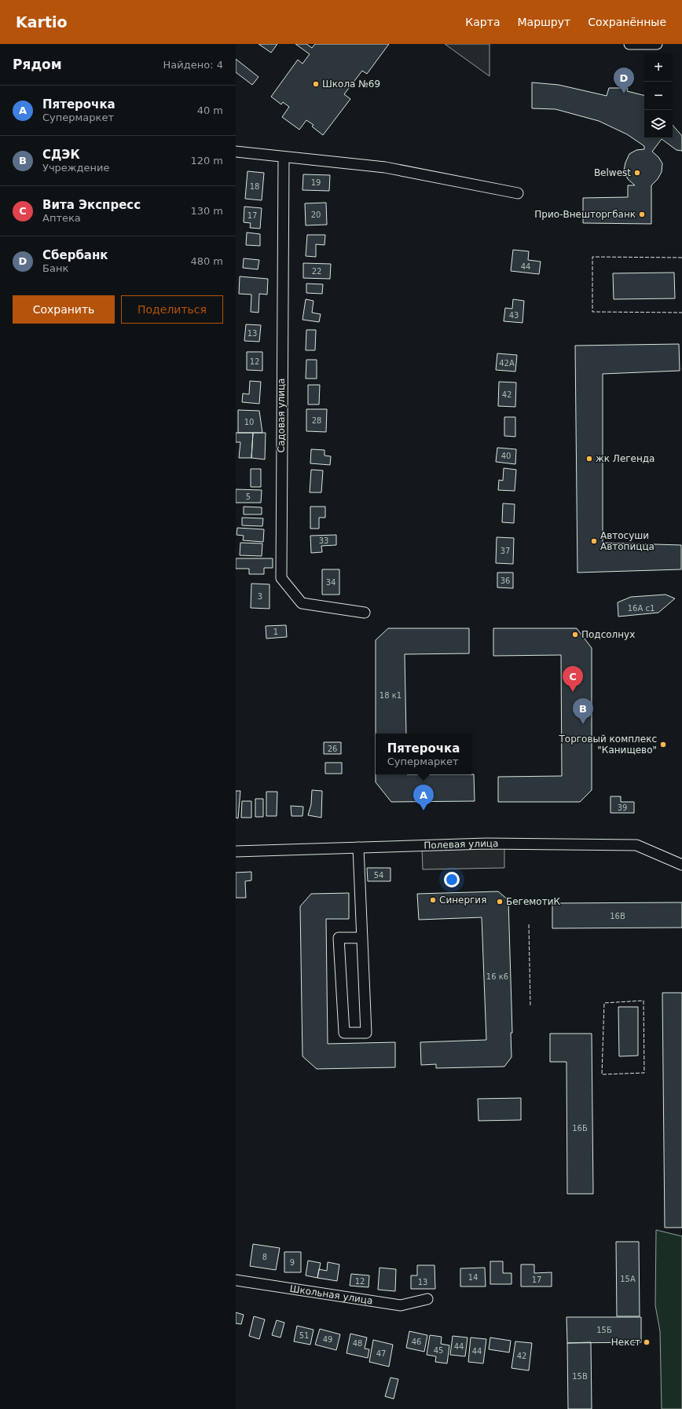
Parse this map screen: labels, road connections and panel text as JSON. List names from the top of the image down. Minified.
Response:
{"streets":{"street":["Садовая улица","Полевая улица","Школьная улица"]},"places":["Школа №69","Belwest","Прио-Внешторгбанк","жк Легенда","Автосуши Автопицца","Подсолнух","Торговый комплекс \"Канищево\"","Синергия","БегемотиК","Некст"],"house_numbers":["19","18","20","17","44","22","43","13","12","42А","42","28","10","40","5","33","37","36","34","3","16А с1","1","18 к1","26","39","54","16В","16 к6","16Б","8","9","14","15А","17","12","13","15Б","51","49","46","48","44","45","44","47","42","15В"],"page":{"header":"Kartio","nav":["Карта","Маршрут","Сохранённые"],"heading":["Рядом","Найдено: 4"],"map_buttons":["+","−"],"pins":["D","C","B","A"],"list":[{"mark":"A","name":"Пятерочка","note":"Супермаркет","value":"40 m"},{"mark":"B","name":"СДЭК","note":"Учреждение","value":"120 m"},{"mark":"C","name":"Вита Экспресс","note":"Аптека","value":"130 m"},{"mark":"D","name":"Сбербанк","note":"Банк","value":"480 m"}],"buttons":["Сохранить","Поделиться"],"popup":["Пятерочка","Супермаркет"]}}
